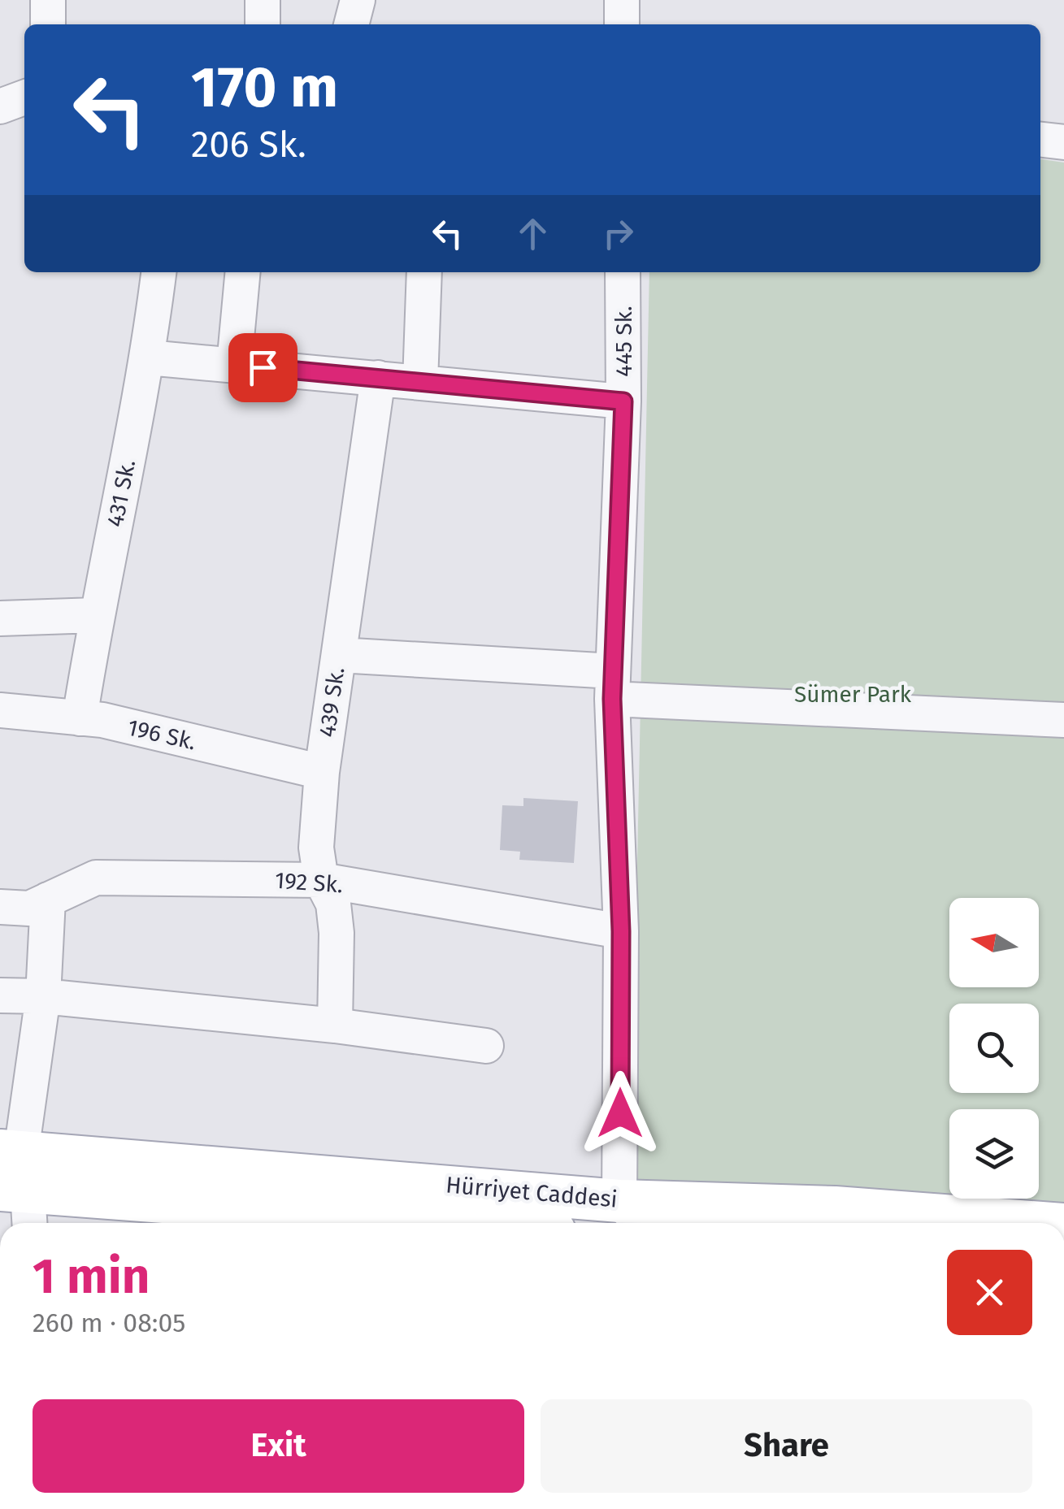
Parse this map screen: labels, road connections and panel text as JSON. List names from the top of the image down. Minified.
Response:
{"streets":{"main road":["Hürriyet Caddesi"],"street":["445 Sk.","431 Sk.","439 Sk.","196 Sk.","192 Sk."]},"crossings":[["445 Sk.","192 Sk."],["445 Sk.","Hürriyet Caddesi"],["431 Sk.","196 Sk."],["439 Sk.","196 Sk."],["439 Sk.","192 Sk."]],"parks":["Sümer Park"],"north":"left","page":{"turn":["170 m","206 Sk."],"heading":["1 min","260 m · 08:05"],"buttons":["Exit","Share"]}}
